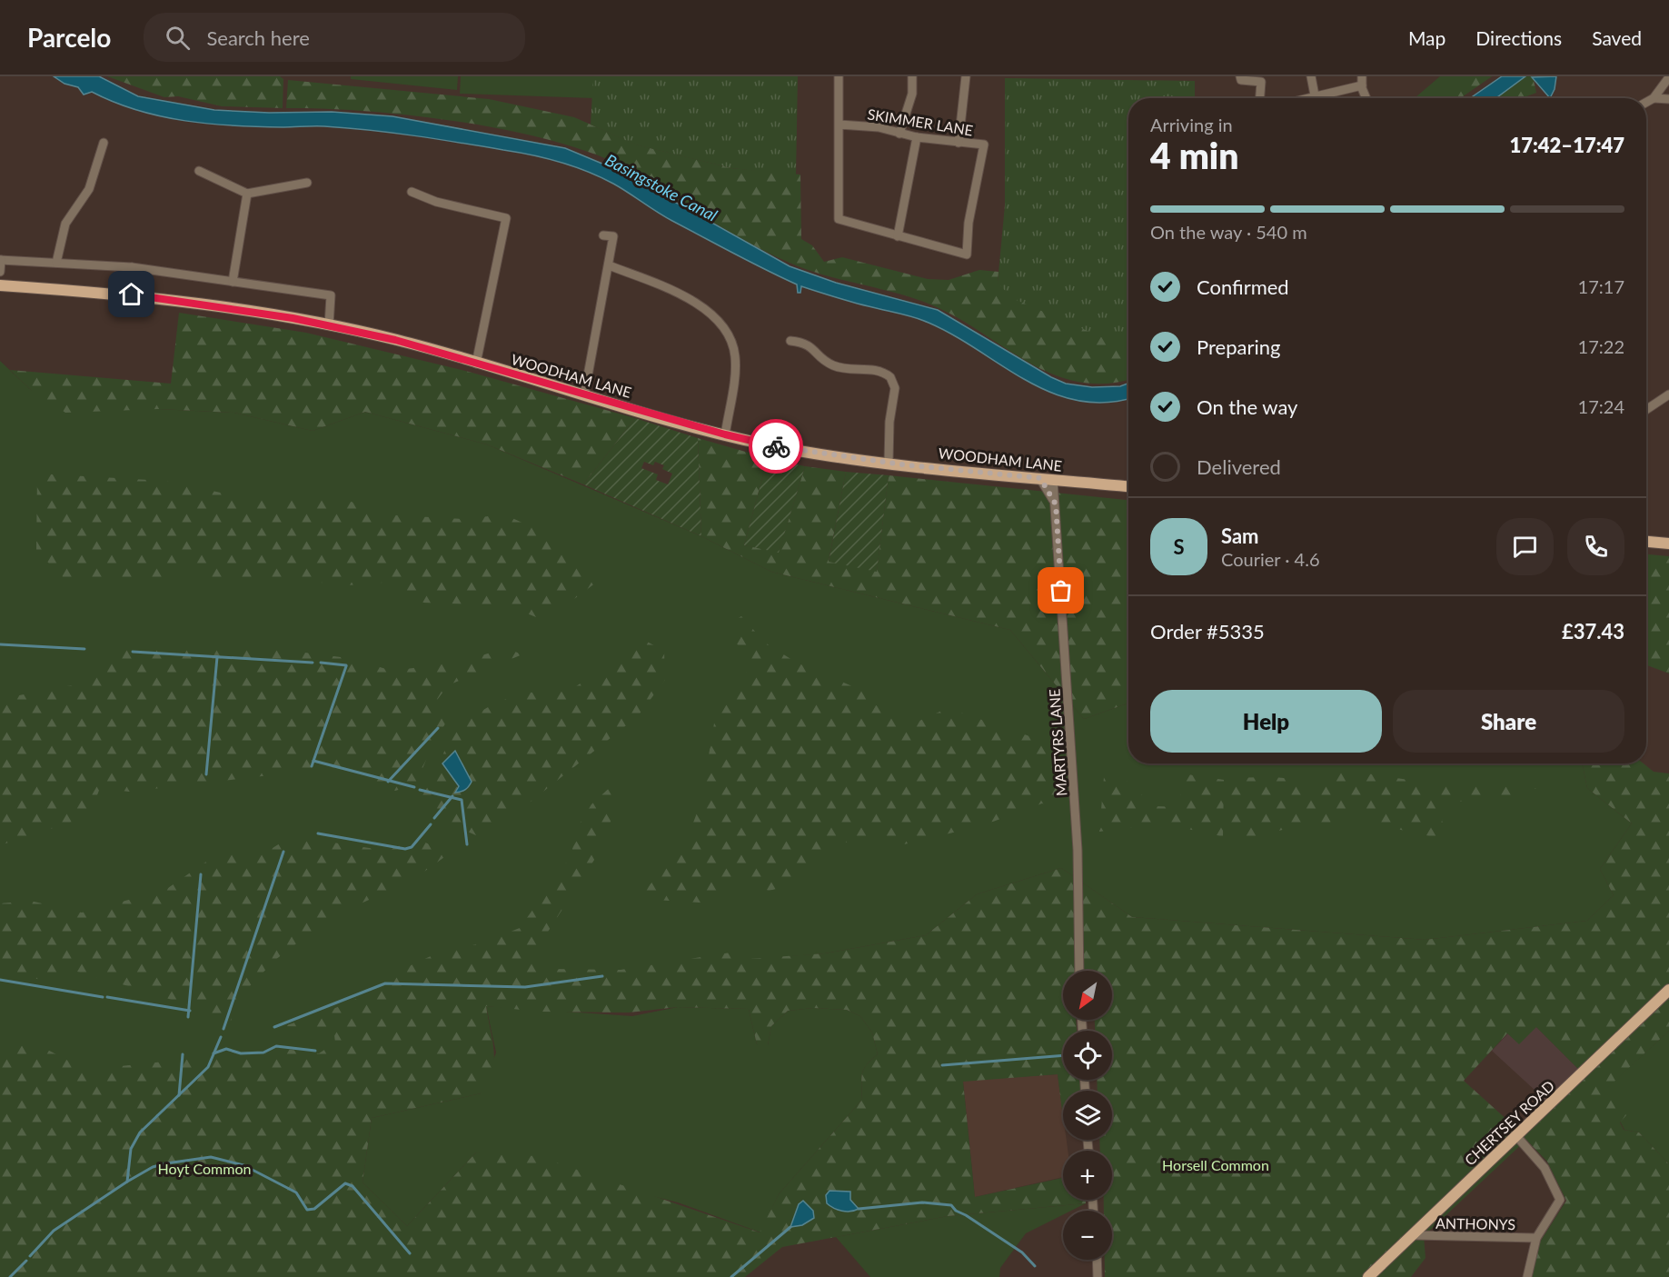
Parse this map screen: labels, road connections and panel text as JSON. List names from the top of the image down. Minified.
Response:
{"streets":{"main road":["WOODHAM LANE","CHERTSEY ROAD"],"street":["SKIMMER LANE","MARTYRS LANE","ANTHONYS"]},"crossings":[["WOODHAM LANE","MARTYRS LANE"],["CHERTSEY ROAD","ANTHONYS"]],"water":["Basingstoke Canal"],"parks":["Horsell Common","Hoyt Common"],"north":"bottom left","page":{"header":"Parcelo","search":"Search here","nav":["Map","Directions","Saved"],"heading":["4 min","Arriving in","17:42–17:47"],"panel":["Sam","Courier · 4.6","Order #5335","£37.43"],"bar":"On the way · 540 m","list":[["Confirmed","17:17"],["Preparing","17:22"],["On the way","17:24"],"Delivered"],"round":"S","buttons":["Help","Share"],"map_buttons":["+","−"]}}
